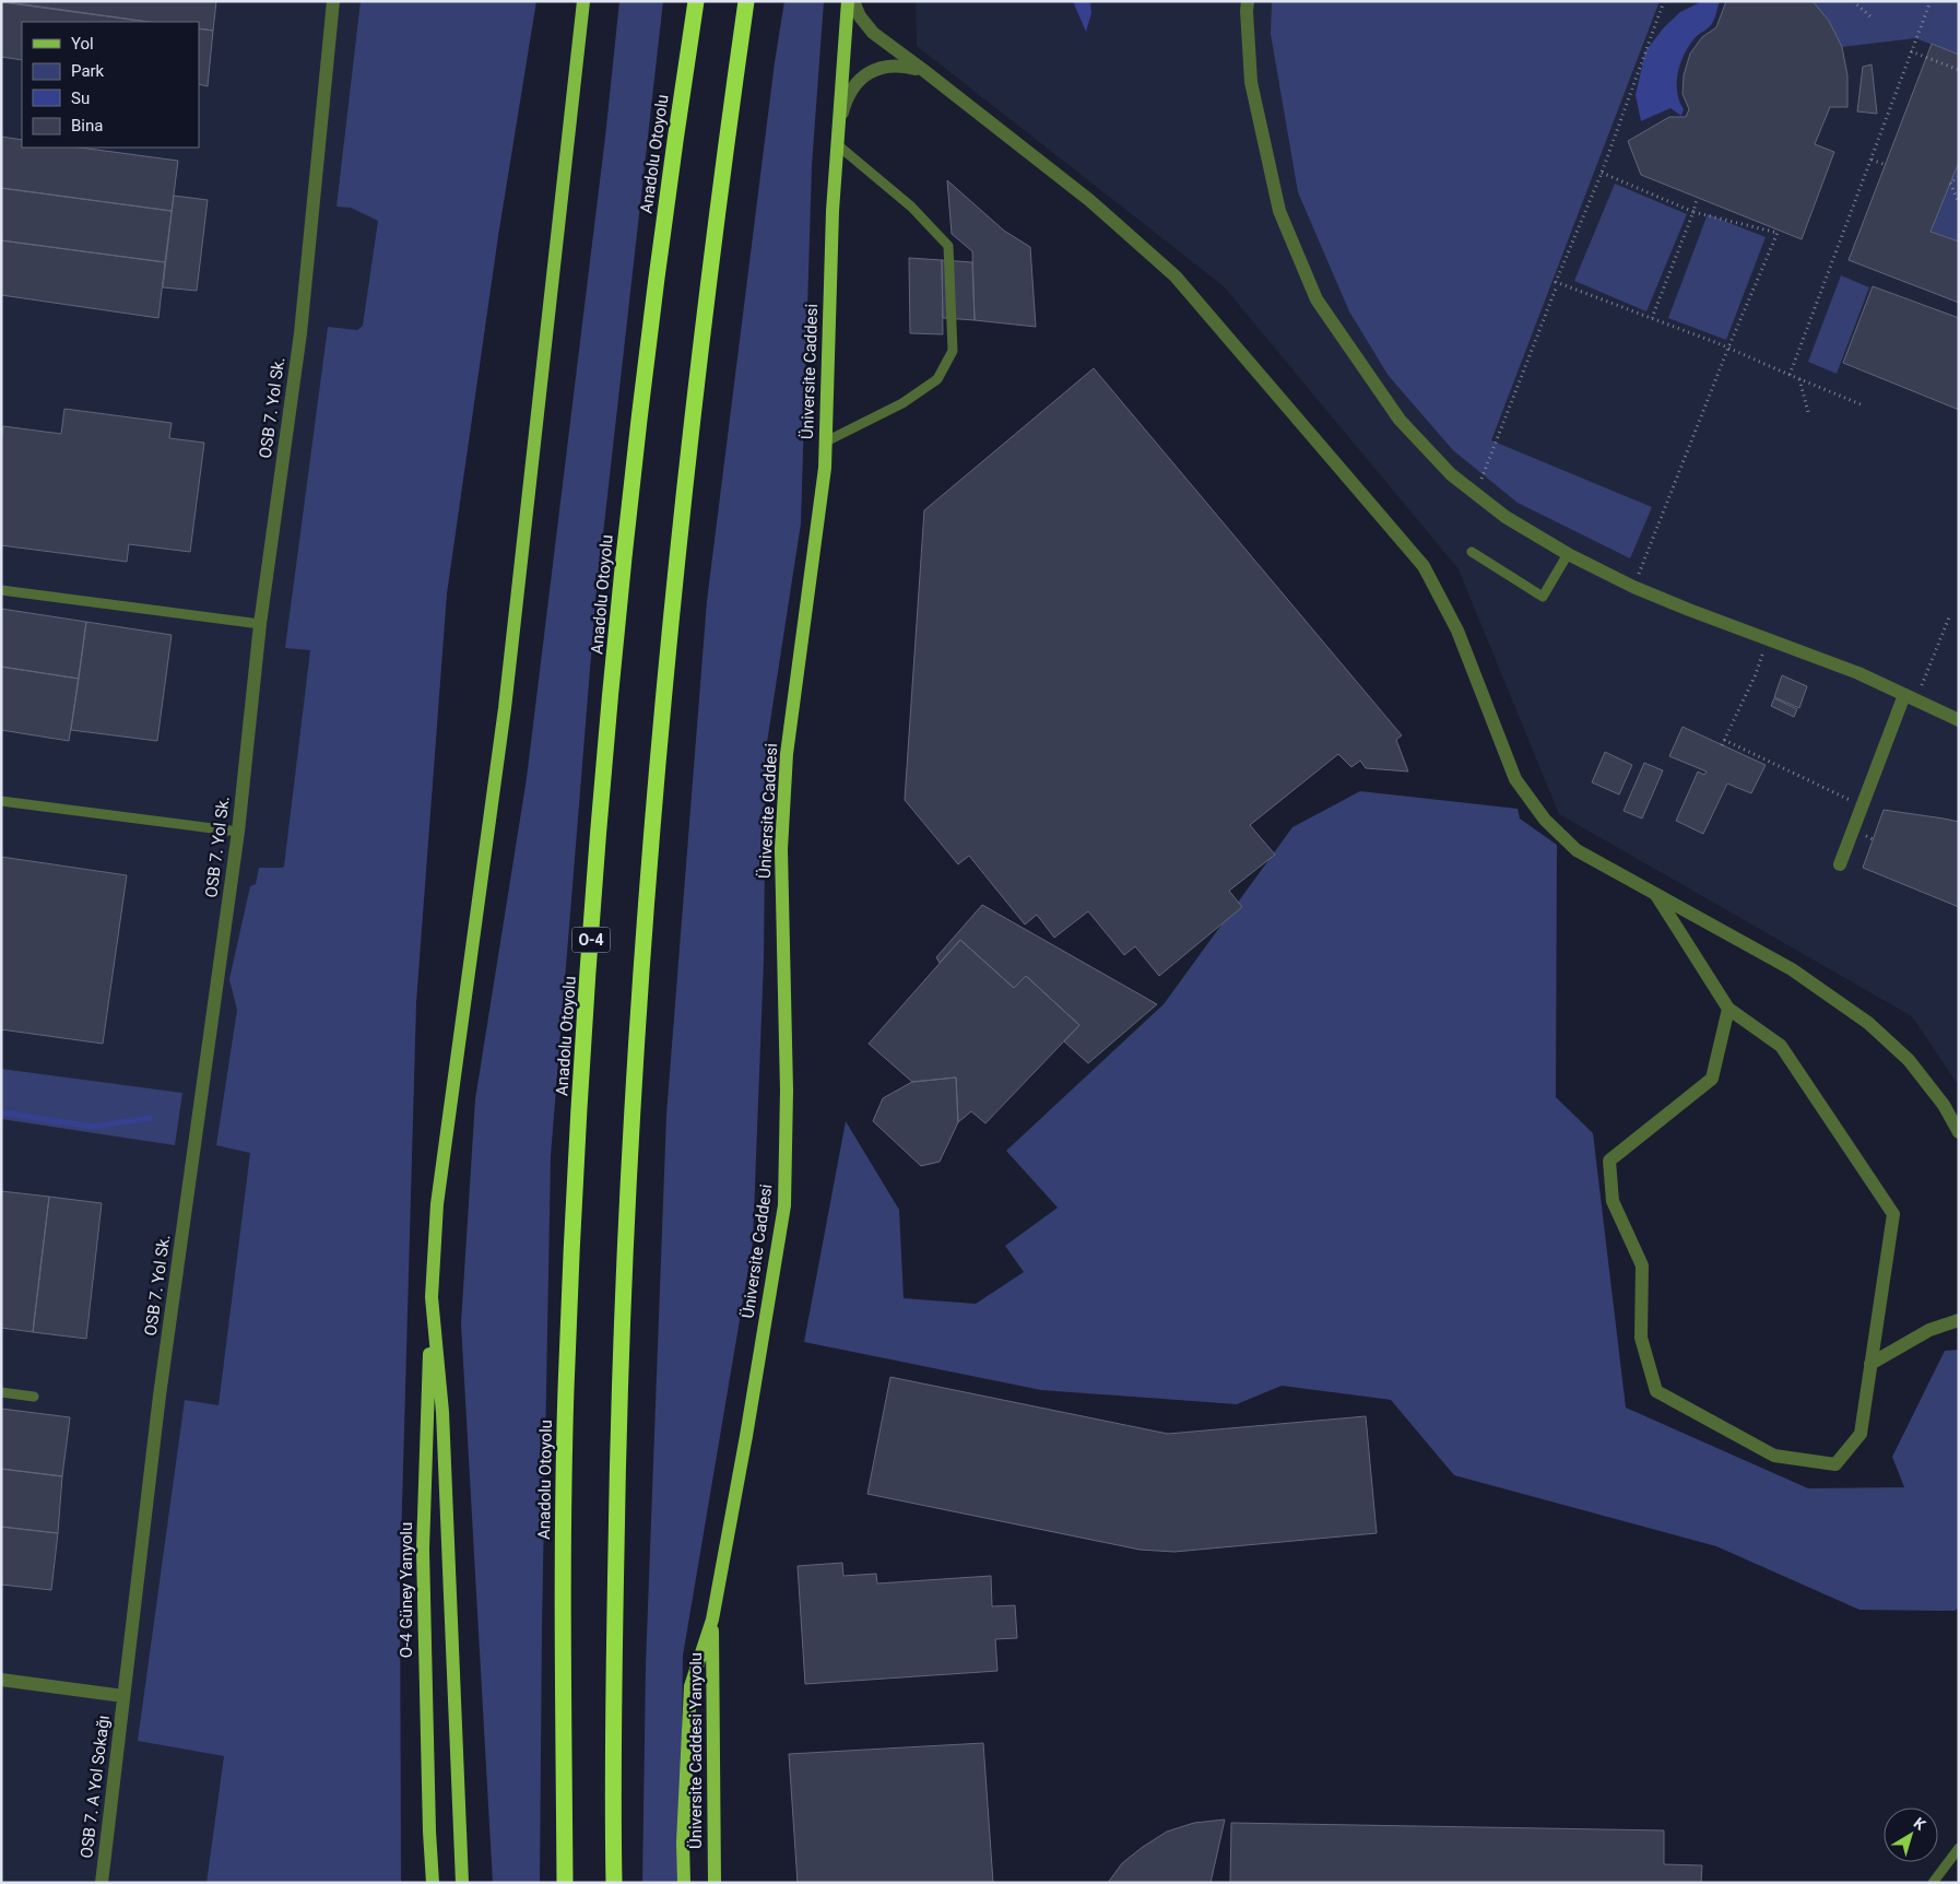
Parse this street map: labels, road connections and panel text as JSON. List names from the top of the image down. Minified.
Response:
{"streets":{"highway":["Anadolu Otoyolu","O-4"],"main road":["Üniversite Caddesi","O-4 Güney Yanyolu","Üniversite Caddesi Yanyolu"],"street":["OSB 7. Yol Sk.","OSB 7. A Yol Sokağı"]},"crossings":[["Üniversite Caddesi","Üniversite Caddesi Yanyolu"],["OSB 7. Yol Sk.","OSB 7. A Yol Sokağı"]],"legend":["Yol","Park","Su","Bina"],"north":"top right"}
